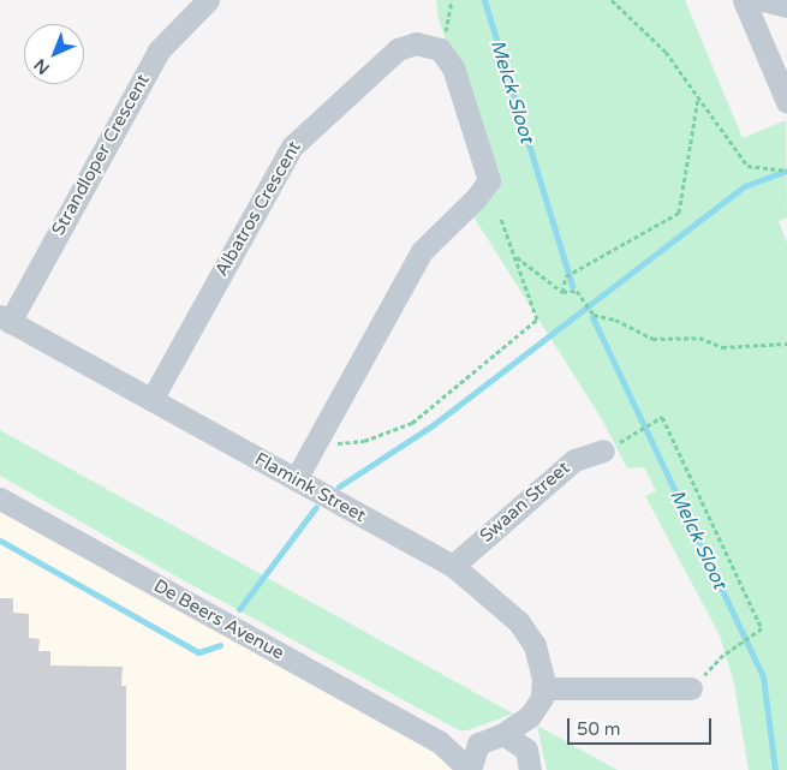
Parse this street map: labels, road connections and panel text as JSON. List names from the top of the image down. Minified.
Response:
{"streets":{"street":["Strandloper Crescent","Albatros Crescent","Flamink Street","Swaan Street","De Beers Avenue"]},"crossings":[["Strandloper Crescent","Flamink Street"],["Albatros Crescent","Flamink Street"],["Flamink Street","Swaan Street"]],"water":["Melck Sloot"],"scale_bar":"50 m","north":"bottom left"}
